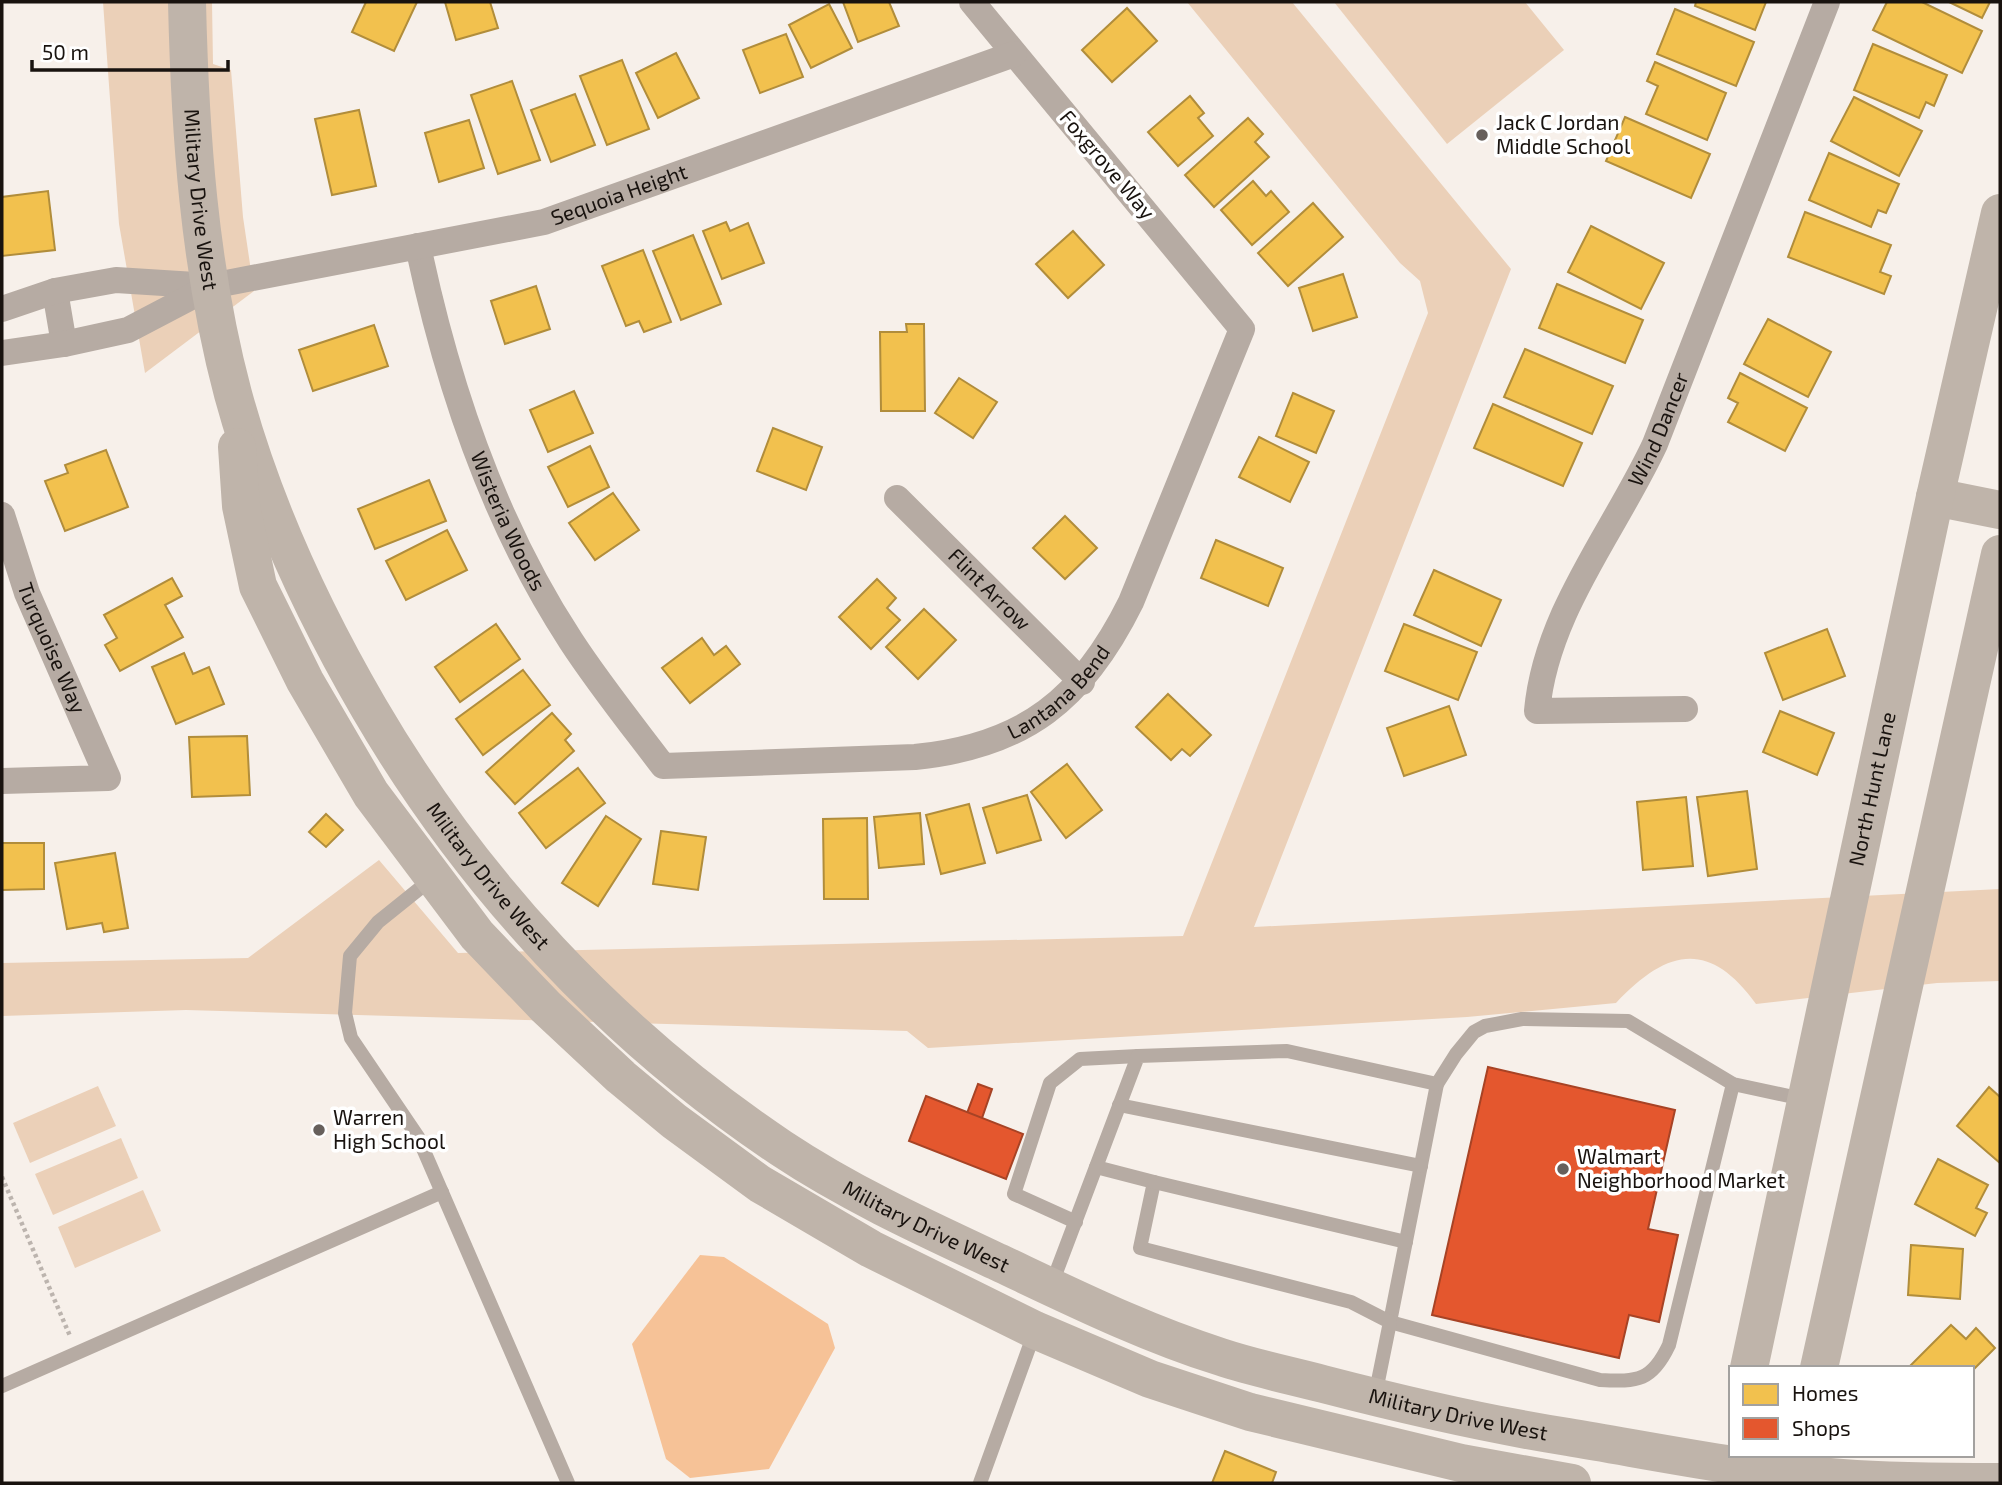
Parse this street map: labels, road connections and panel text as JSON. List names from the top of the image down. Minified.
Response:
{"streets":{"main road":["Military Drive West","North Hunt Lane"],"street":["Foxgrove Way","Sequoia Height","Wind Dancer","Wisteria Woods","Flint Arrow","Turquoise Way","Lantana Bend"]},"crossings":[["Foxgrove Way","Sequoia Height"],["Foxgrove Way","Lantana Bend"],["Sequoia Height","Military Drive West"],["Sequoia Height","Wisteria Woods"],["Wisteria Woods","Lantana Bend"],["Flint Arrow","Lantana Bend"]],"places":["Jack C Jordan Middle School","Warren High School","Walmart Neighborhood Market"],"legend":["Homes","Shops"],"scale_bar":"50 m"}
